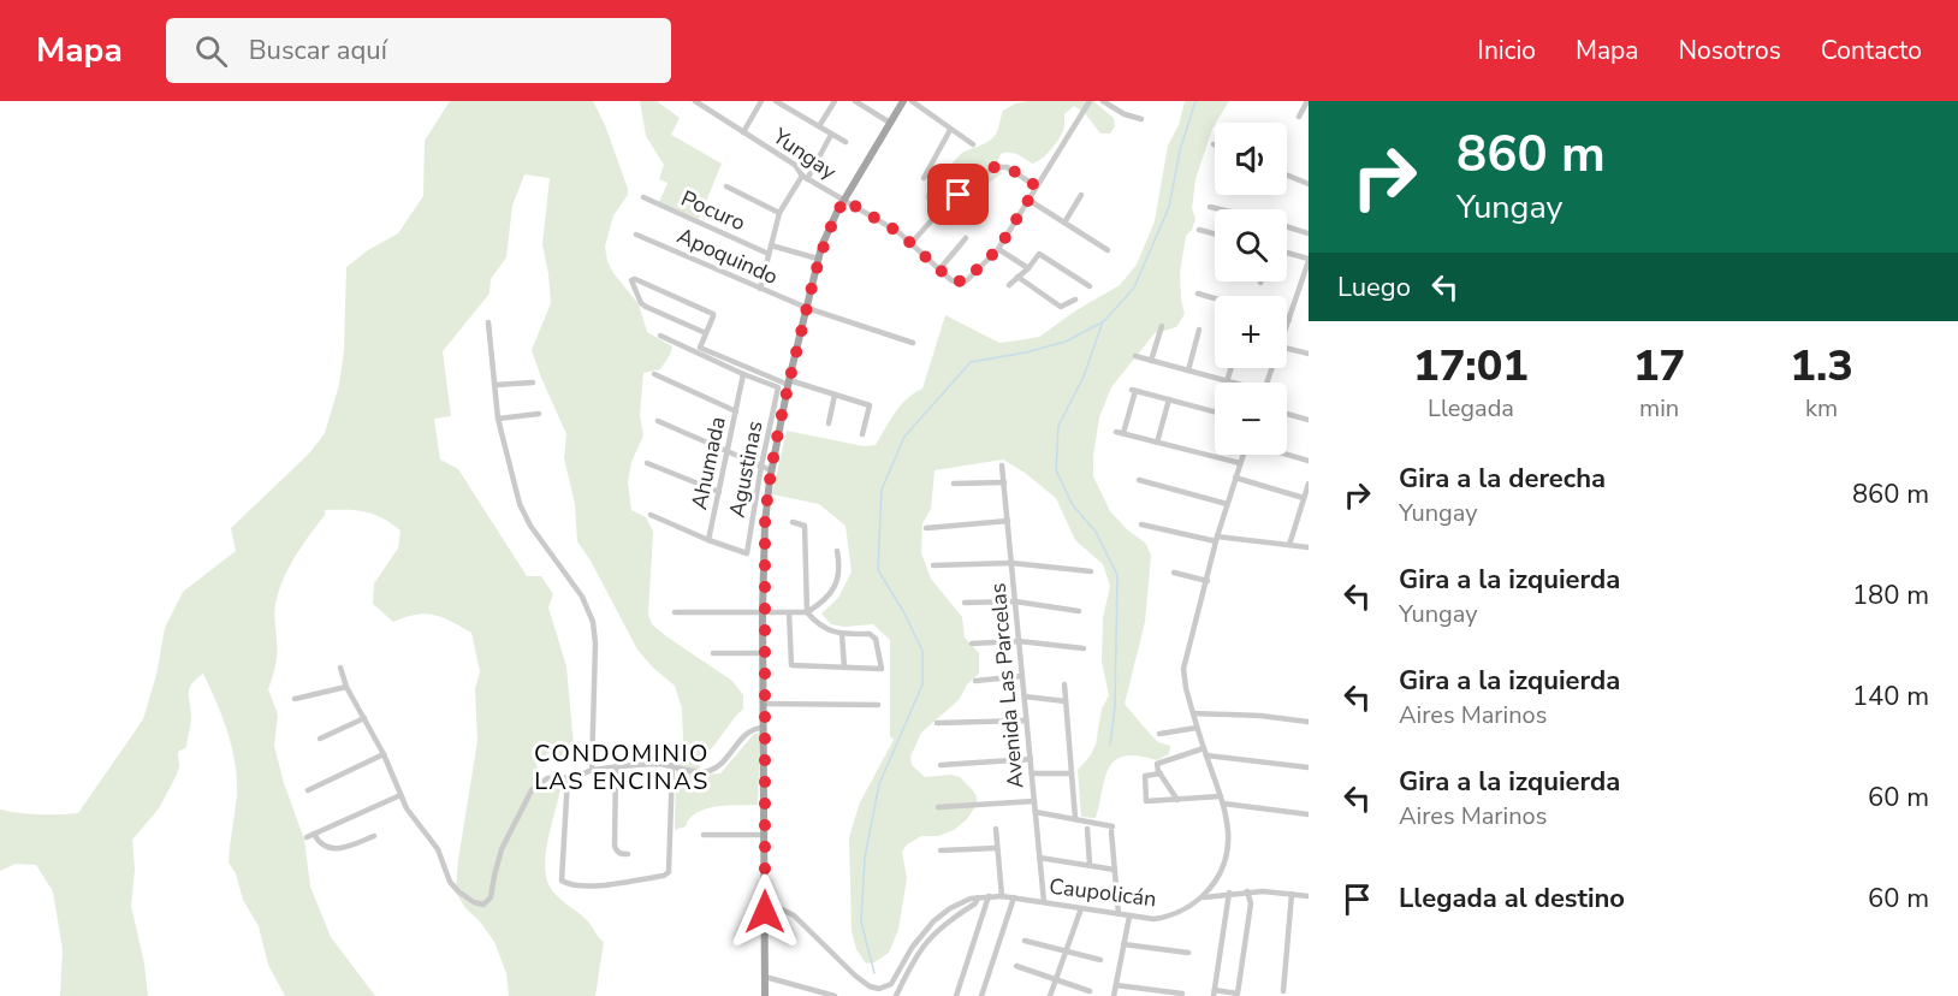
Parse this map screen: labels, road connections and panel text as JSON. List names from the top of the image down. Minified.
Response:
{"streets":{"street":["Yungay","Pocuro","Apoquindo","Ahumada","Agustinas","Avenida Las Parcelas","Caupolicán"]},"crossings":[["Ahumada","Agustinas"],["Avenida Las Parcelas","Caupolicán"]],"districts":["CONDOMINIO LAS ENCINAS"],"page":{"header":"Mapa","search":"Buscar aquí","nav":["Inicio","Mapa","Nosotros","Contacto"],"turn":["860 m","Yungay"],"map_buttons":["+","−"],"then":"Luego","eta":["17:01","Llegada","17","min","1.3","km"],"list":[{"name":"Gira a la derecha","note":"Yungay","value":"860 m"},{"name":"Gira a la izquierda","note":"Yungay","value":"180 m"},{"name":"Gira a la izquierda","note":"Aires Marinos","value":"140 m"},{"name":"Gira a la izquierda","note":"Aires Marinos","value":"60 m"},{"name":"Llegada al destino","value":"60 m"}]}}
